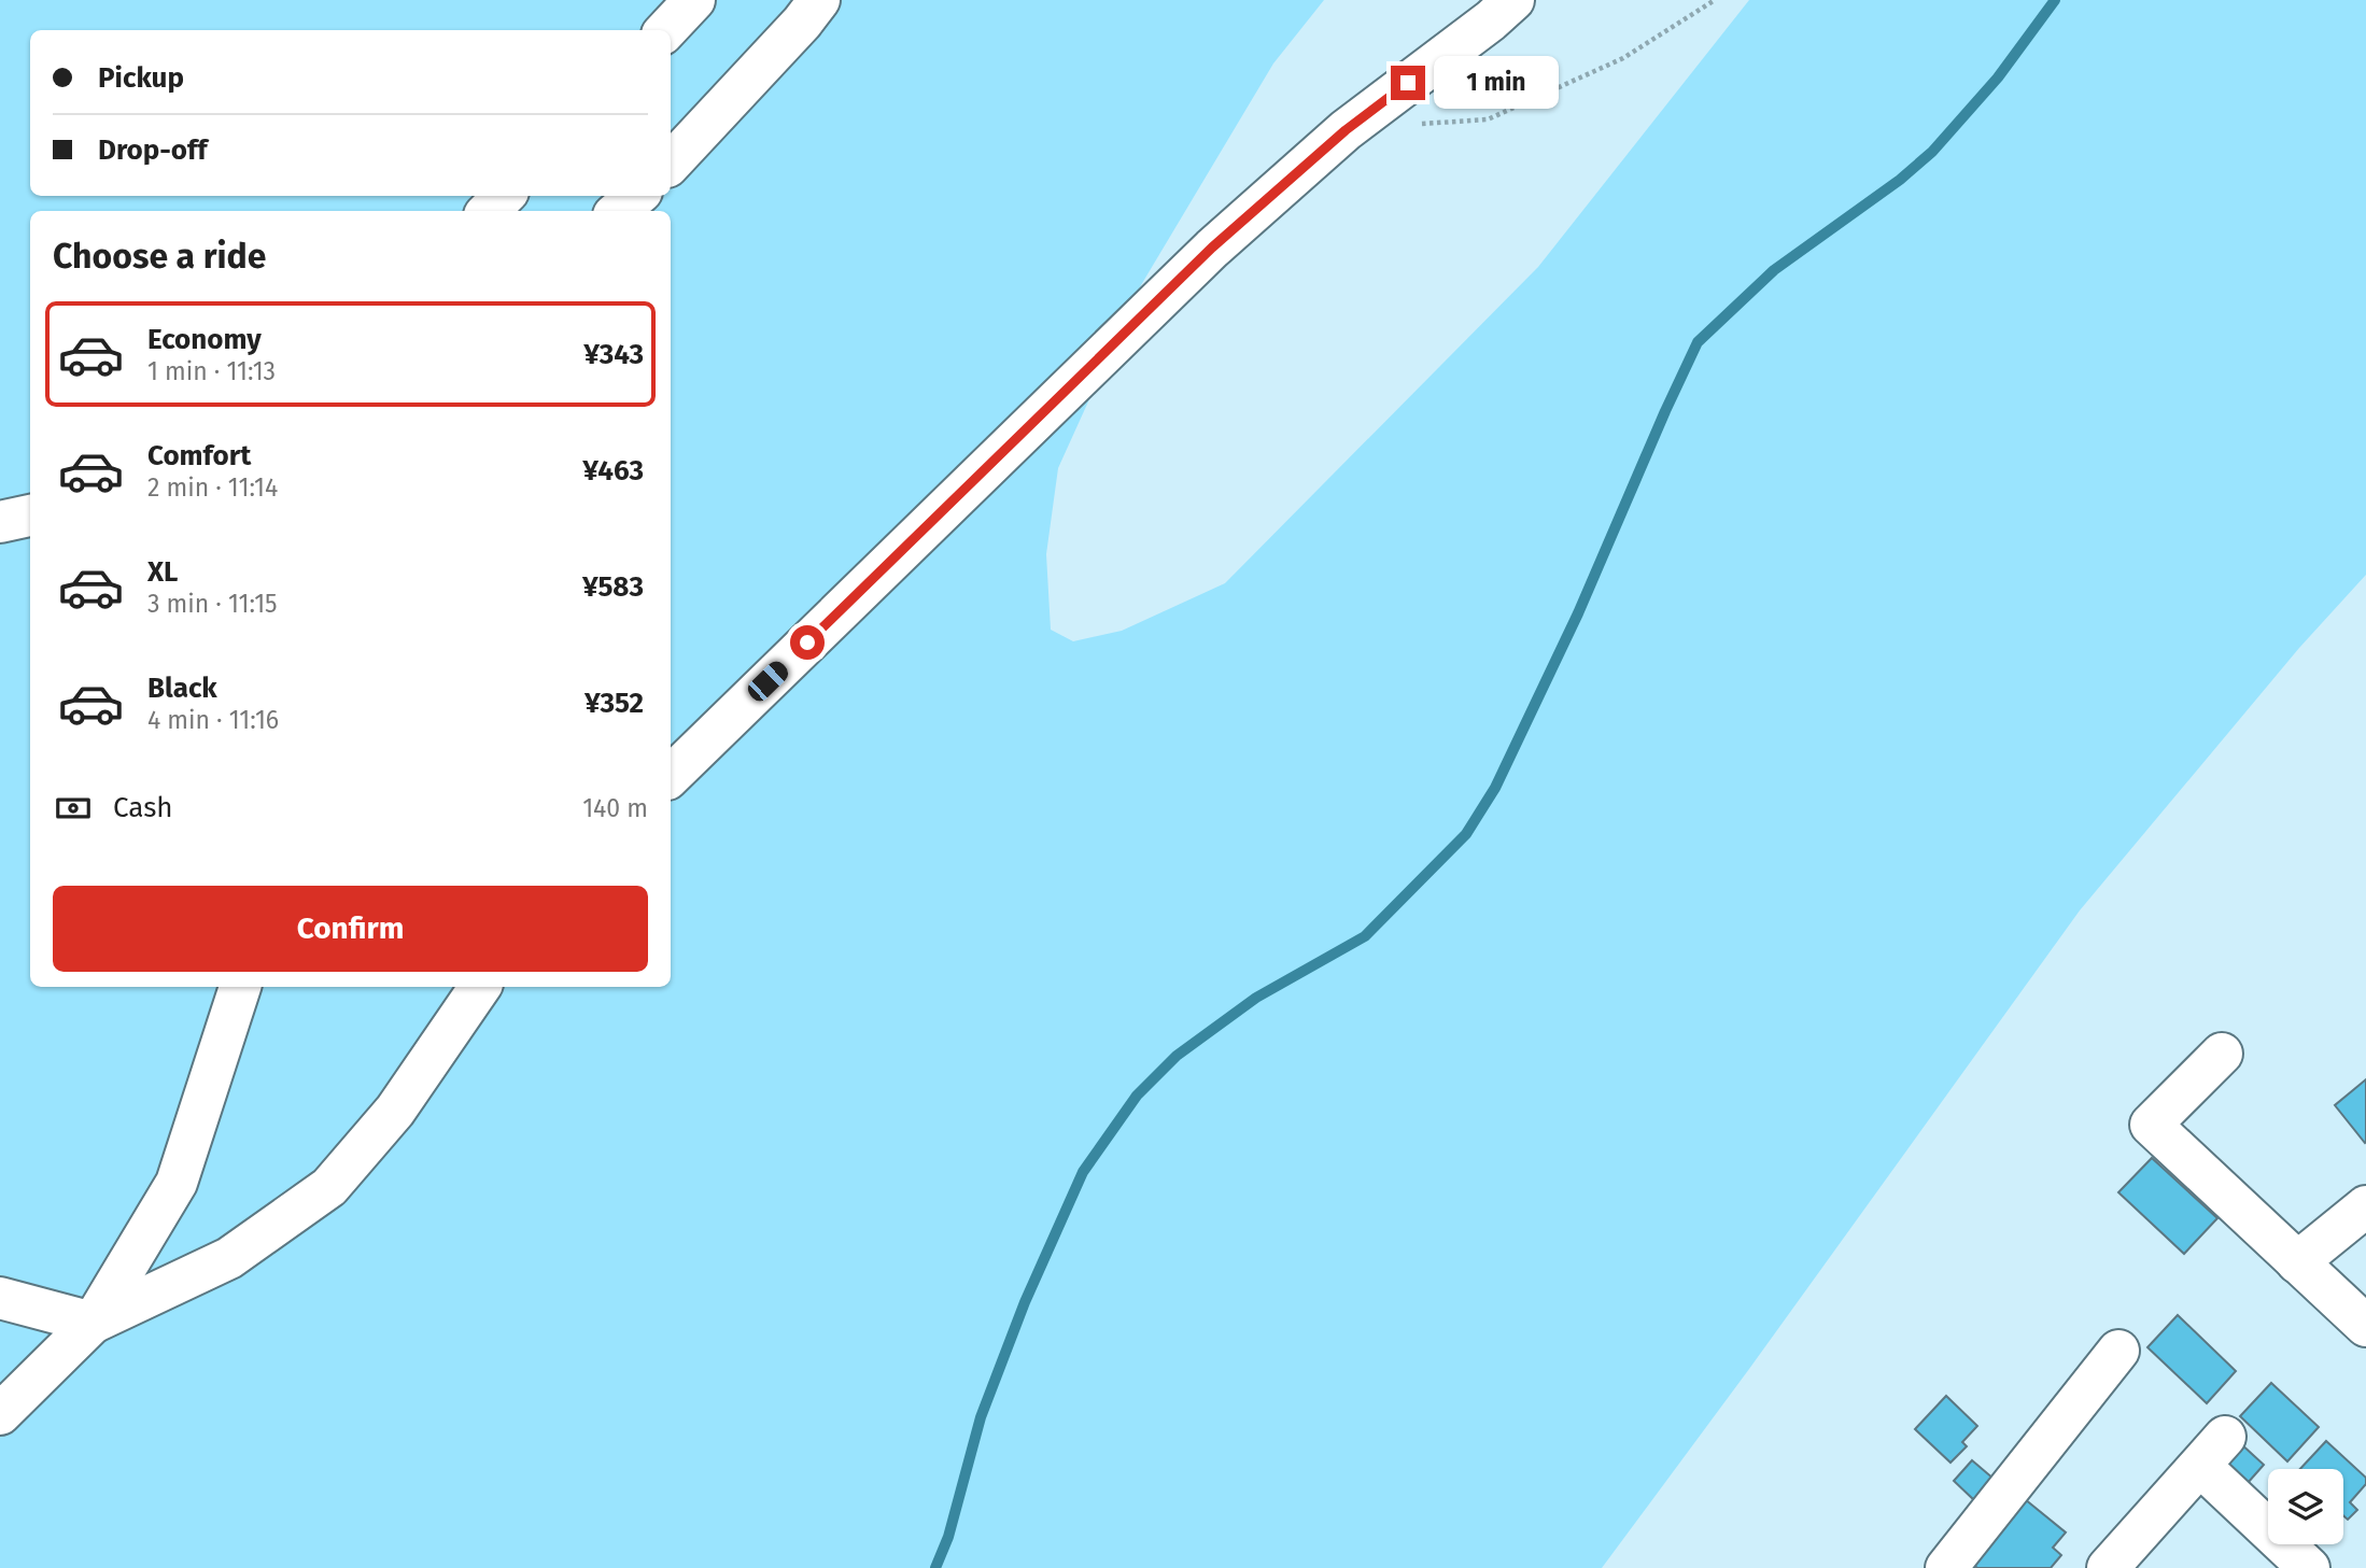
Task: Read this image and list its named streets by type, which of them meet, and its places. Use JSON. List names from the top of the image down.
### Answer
{
  "page": {
    "banner": ["Pickup", "Drop-off"],
    "bubble": "1 min",
    "heading": "Choose a ride",
    "list": [
      {
        "name": "Economy",
        "note": "1 min · 11:13",
        "value": "¥343"
      },
      {
        "name": "Comfort",
        "note": "2 min · 11:14",
        "value": "¥463"
      },
      {
        "name": "XL",
        "note": "3 min · 11:15",
        "value": "¥583"
      },
      {
        "name": "Black",
        "note": "4 min · 11:16",
        "value": "¥352"
      }
    ],
    "pay": ["Cash", "140 m"],
    "buttons": "Confirm"
  }
}
